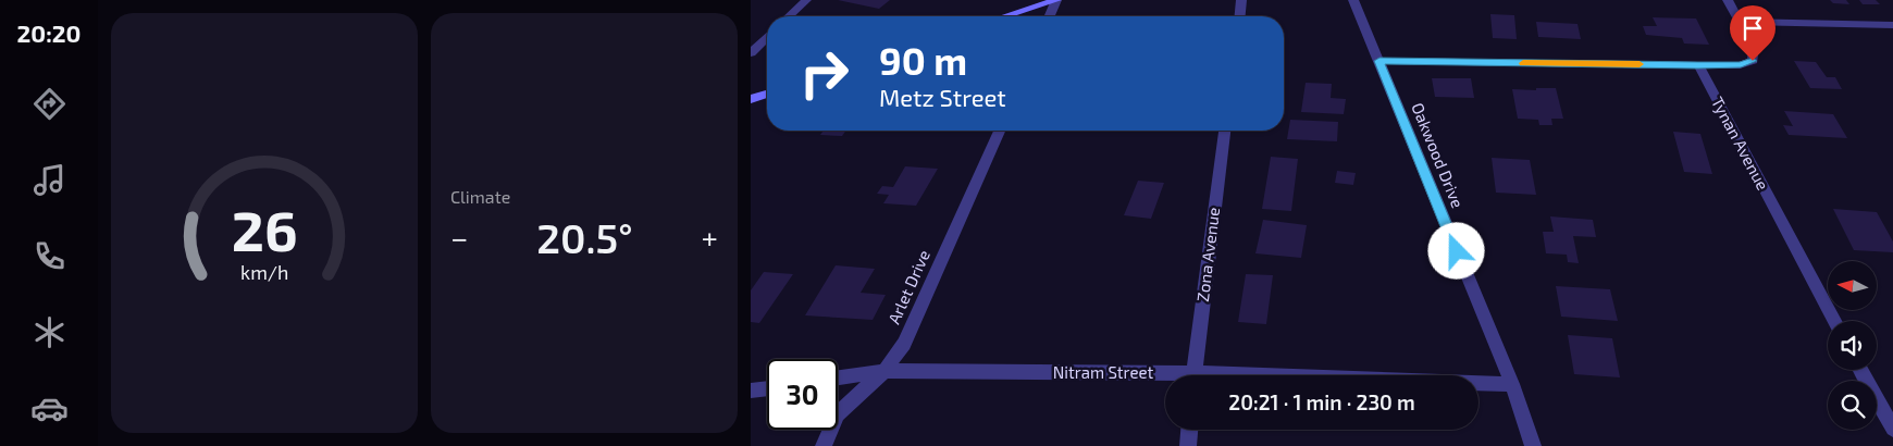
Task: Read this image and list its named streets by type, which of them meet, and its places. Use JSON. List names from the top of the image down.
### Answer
{
  "streets": {
    "street": [
      "Tynan Avenue",
      "Oakwood Drive",
      "Zona Avenue",
      "Arlet Drive",
      "Nitram Street"
    ]
  },
  "crossings": [
    ["Oakwood Drive", "Nitram Street"],
    ["Arlet Drive", "Nitram Street"]
  ],
  "north": "left",
  "page": {
    "tabs": "20:20",
    "tile": "Climate",
    "turn": ["90 m", "Metz Street"],
    "heat": ["−", "20.5°", "+"],
    "limit": "30",
    "trip": "20:21 · 1 min · 230 m",
    "gauge": ["26", "km/h"]
  }
}
